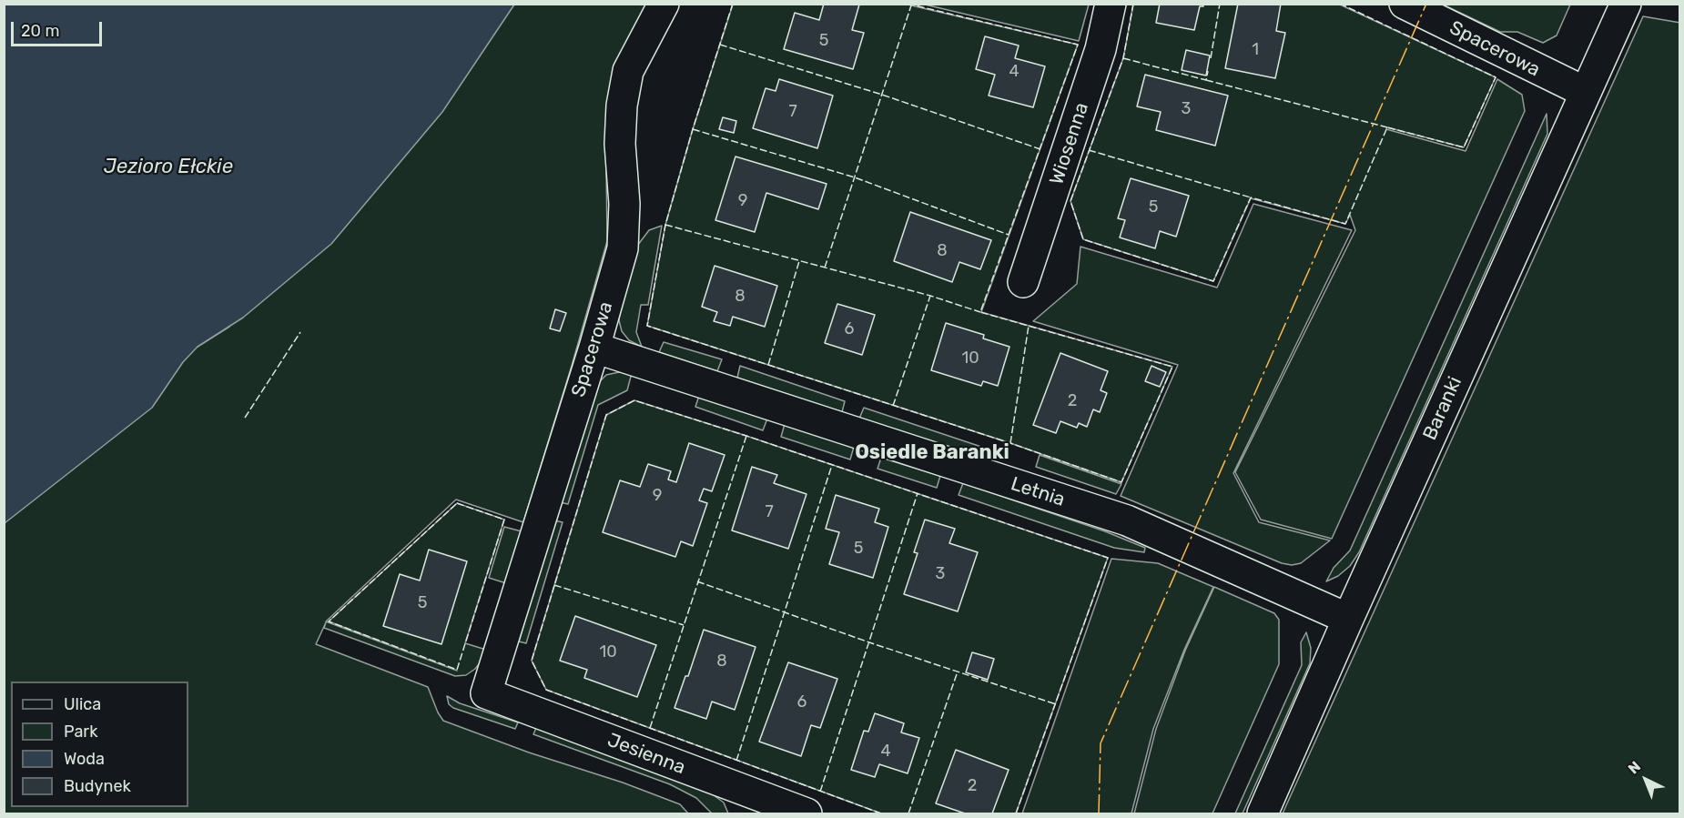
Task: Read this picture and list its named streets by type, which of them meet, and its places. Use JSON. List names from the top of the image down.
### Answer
{
  "streets": {
    "street": [
      "Spacerowa",
      "Wiosenna",
      "Baranki",
      "Letnia",
      "Jesienna"
    ]
  },
  "crossings": [
    ["Spacerowa", "Baranki"],
    ["Spacerowa", "Letnia"],
    ["Spacerowa", "Jesienna"],
    ["Baranki", "Letnia"]
  ],
  "districts": ["Osiedle Baranki"],
  "water": ["Jezioro Ełckie"],
  "house_numbers": [
    "5",
    "1",
    "4",
    "3",
    "7",
    "9",
    "5",
    "8",
    "8",
    "6",
    "10",
    "2",
    "9",
    "7",
    "5",
    "3",
    "5",
    "10",
    "8",
    "6",
    "4",
    "2"
  ],
  "legend": [
    "Ulica",
    "Park",
    "Woda",
    "Budynek"
  ],
  "scale_bar": "20 m",
  "north": "top left"
}
